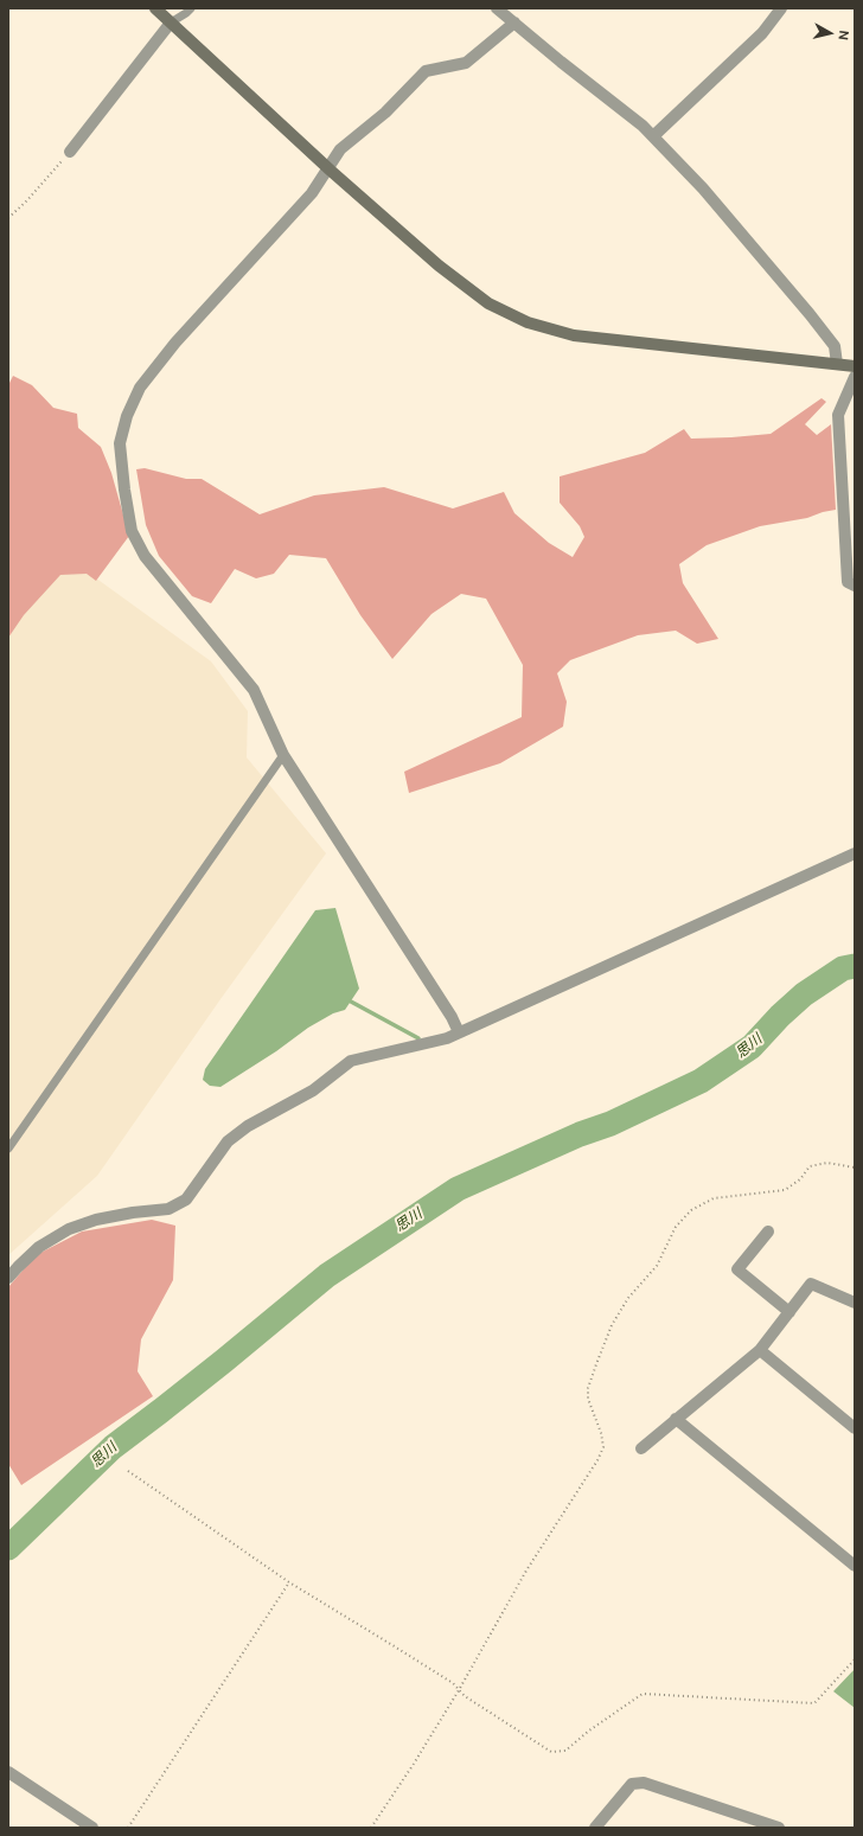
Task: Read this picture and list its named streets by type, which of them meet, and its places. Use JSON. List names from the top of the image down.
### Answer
{
  "water": ["思川"],
  "north": "right"
}
